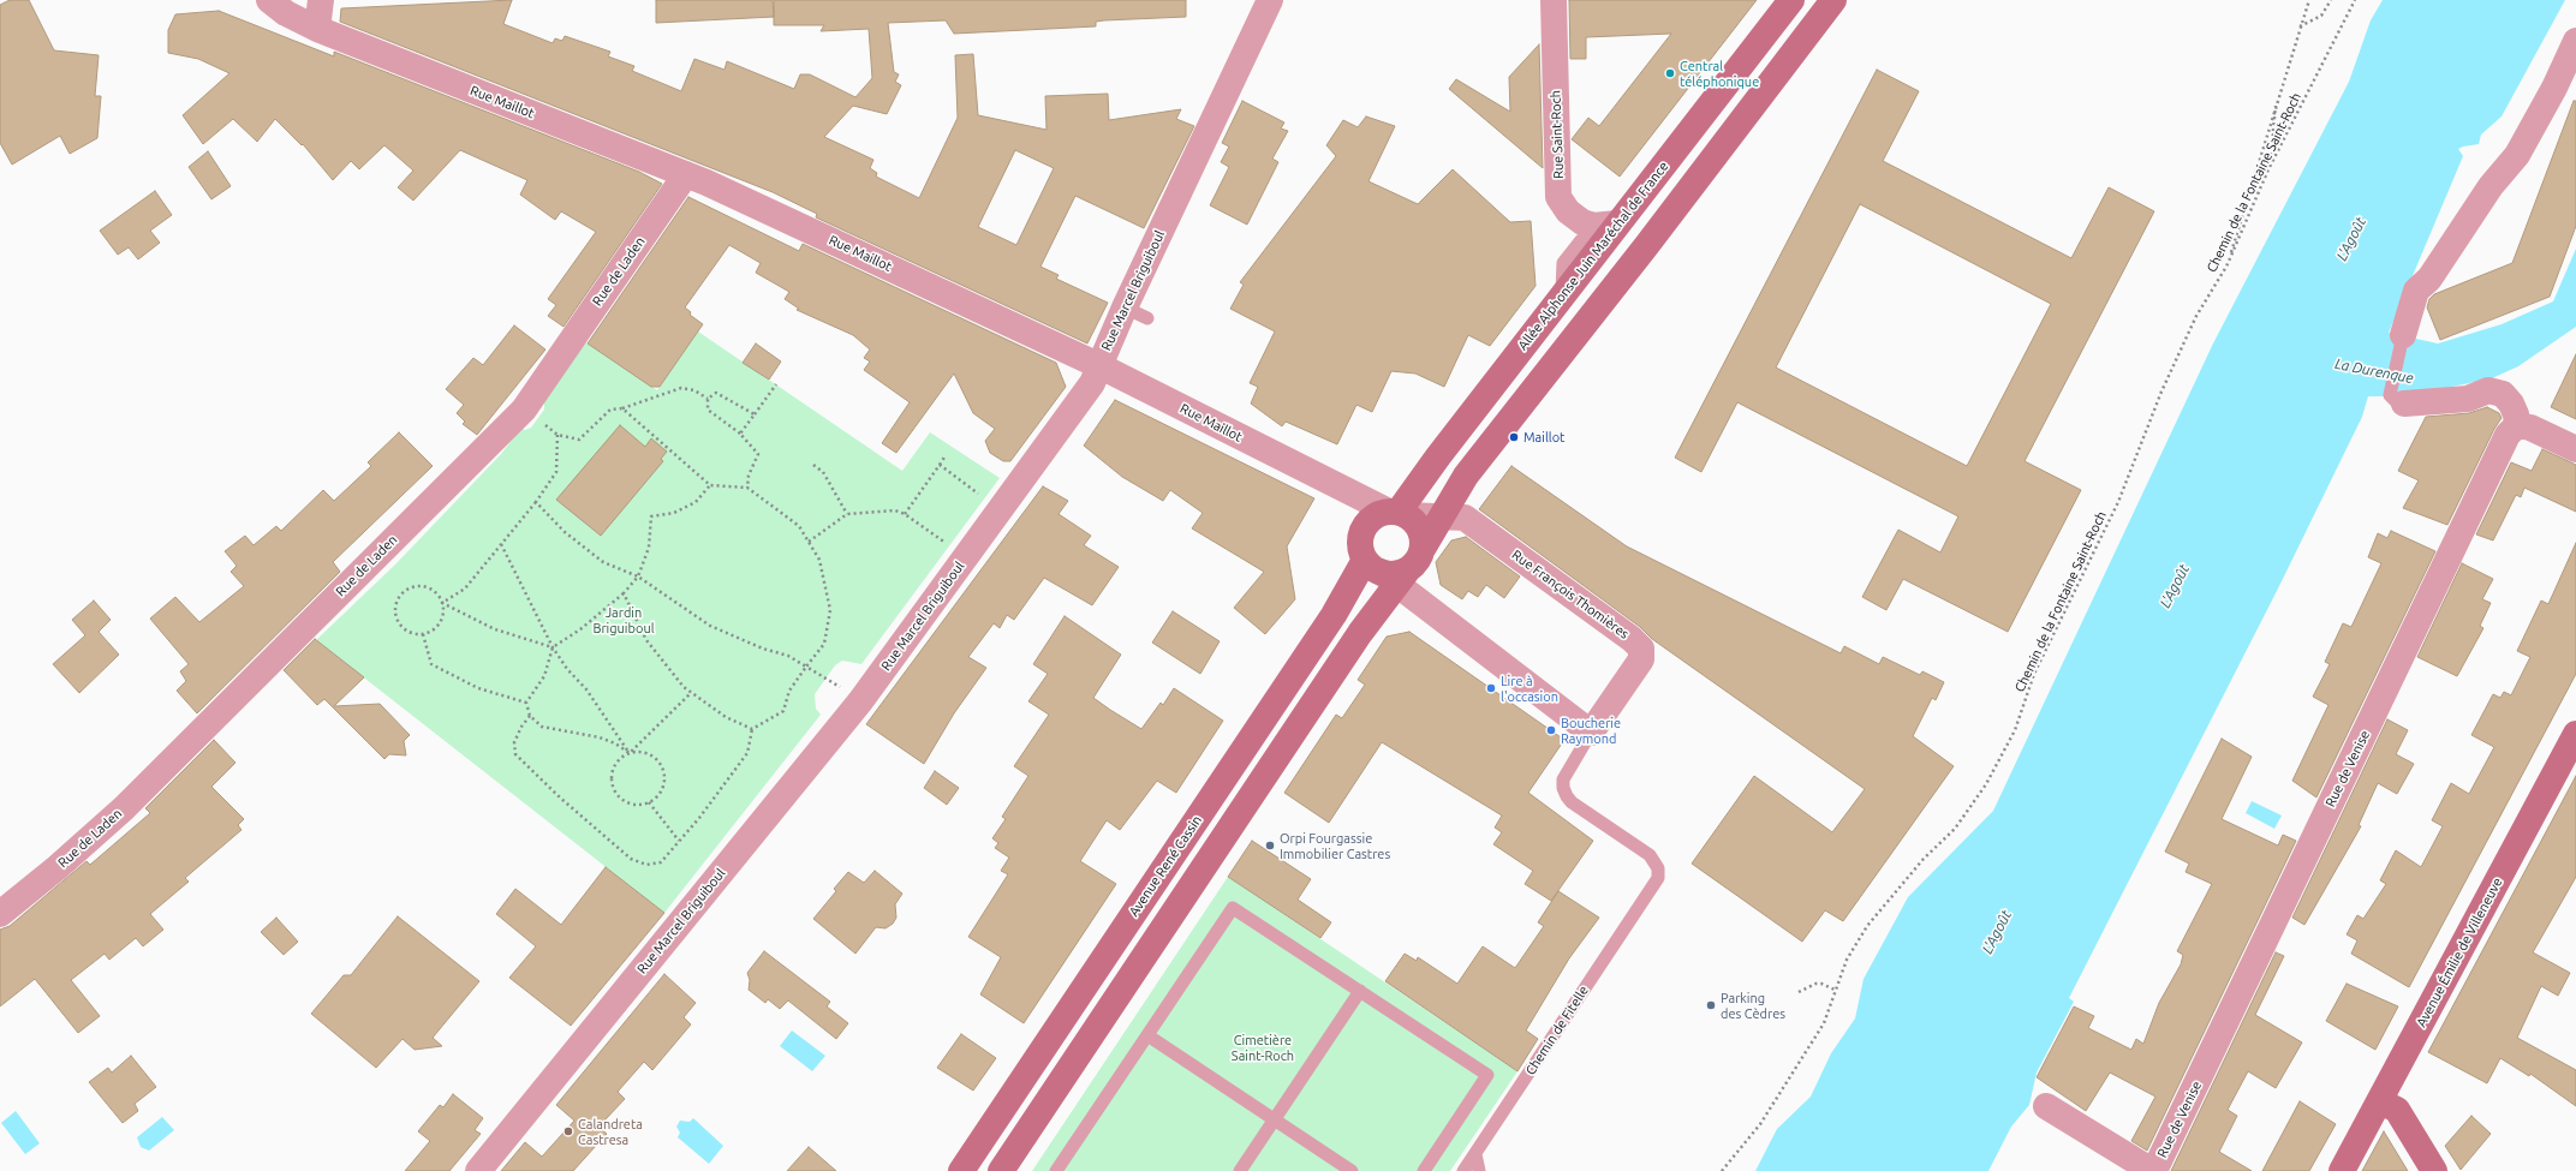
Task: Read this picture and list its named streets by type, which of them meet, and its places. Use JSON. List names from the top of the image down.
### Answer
{
  "streets": {
    "main road": ["Allée Alphonse Juin Maréchal de France", "Avenue René Cassin", "Avenue Émilie de Villeneuve"],
    "street": [
      "Rue Maillot",
      "Rue Saint-Roch",
      "Rue de Laden",
      "Rue Marcel Briguiboul",
      "Rue François Thomières",
      "Rue de Venise"
    ],
    "lane": ["Chemin de Fitelle"],
    "path": ["Chemin de la Fontaine Saint-Roch"]
  },
  "crossings": [
    ["Rue Maillot", "Allée Alphonse Juin Maréchal de France"],
    ["Rue Maillot", "Rue de Laden"],
    ["Rue Maillot", "Rue Marcel Briguiboul"],
    ["Rue Saint-Roch", "Allée Alphonse Juin Maréchal de France"],
    ["Rue François Thomières", "Chemin de Fitelle"]
  ],
  "water": ["L'Agoût", "La Durenque"],
  "parks": ["Jardin Briguiboul", "Cimetière Saint-Roch"],
  "places": [
    "Central téléphonique",
    "Maillot",
    "Lire à l'occasion",
    "Boucherie Raymond",
    "Orpi Fourgassie Immobilier Castres",
    "Parking des Cèdres",
    "Calandreta Castresa"
  ]
}
